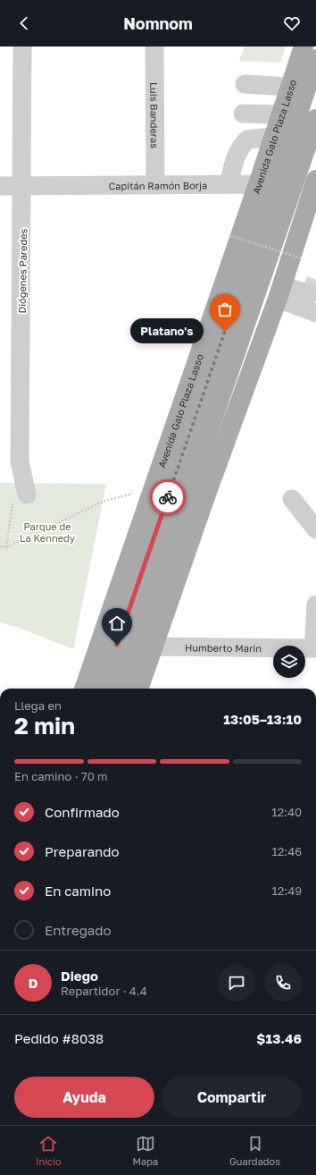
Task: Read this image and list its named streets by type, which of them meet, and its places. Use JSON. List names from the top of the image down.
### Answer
{
  "streets": {
    "main road": ["Avenida Galo Plaza Lasso"],
    "street": [
      "Luis Banderas",
      "Capitán Ramón Borja",
      "Diógenes Paredes",
      "Humberto Marin"
    ]
  },
  "crossings": [
    ["Luis Banderas", "Capitán Ramón Borja"],
    ["Avenida Galo Plaza Lasso", "Capitán Ramón Borja"],
    ["Capitán Ramón Borja", "Diógenes Paredes"]
  ],
  "parks": ["Parque de La Kennedy"],
  "places": ["Platano's"],
  "page": {
    "header": "Nomnom",
    "bubble": "Platano's",
    "heading": ["2 min", "Llega en", "13:05–13:10"],
    "panel": [
      "Diego",
      "Repartidor · 4.4",
      "Pedido #8038",
      "$13.46"
    ],
    "bar": "En camino · 70 m",
    "list": [
      ["Confirmado", "12:40"],
      ["Preparando", "12:46"],
      ["En camino", "12:49"],
      "Entregado"
    ],
    "round": "D",
    "buttons": ["Ayuda", "Compartir"],
    "tabs": ["Inicio", "Mapa", "Guardados"]
  }
}
